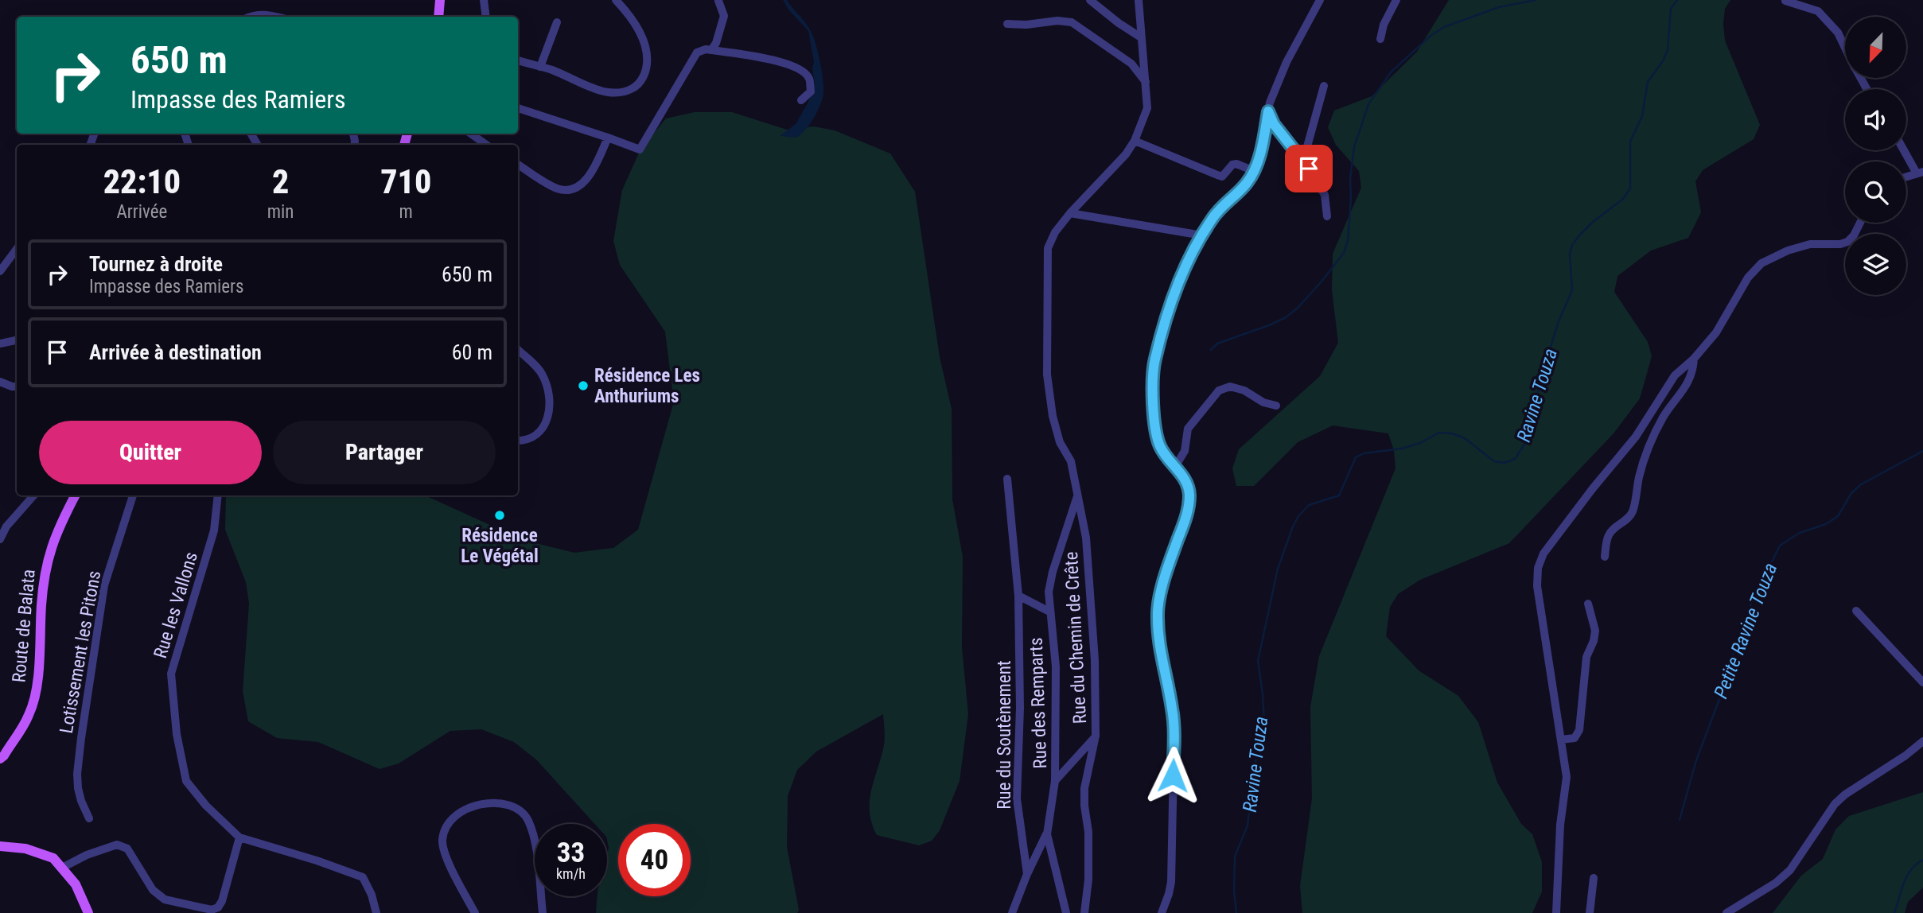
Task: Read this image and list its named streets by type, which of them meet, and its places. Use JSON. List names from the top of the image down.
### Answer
{
  "streets": {
    "main road": ["Route de Balata"],
    "street": [
      "Rue les Vallons",
      "Rue du Chemin de Crête",
      "Lotissement les Pitons",
      "Rue des Remparts",
      "Rue du Soutènement"
    ]
  },
  "crossings": [
    ["Rue du Chemin de Crête", "Rue des Remparts"]
  ],
  "water": ["Ravine Touza", "Petite Ravine Touza"],
  "places": ["Résidence Les Anthuriums", "Résidence Le Végétal"],
  "north": "bottom left",
  "page": {
    "turn": ["650 m", "Impasse des Ramiers"],
    "eta": [
      "22:10",
      "Arrivée",
      "2",
      "min",
      "710",
      "m"
    ],
    "list": [
      {
        "name": "Tournez à droite",
        "note": "Impasse des Ramiers",
        "value": "650 m"
      },
      {
        "name": "Arrivée à destination",
        "value": "60 m"
      }
    ],
    "buttons": ["Quitter", "Partager"],
    "speed": "33 km/h",
    "limit": "40"
  }
}
